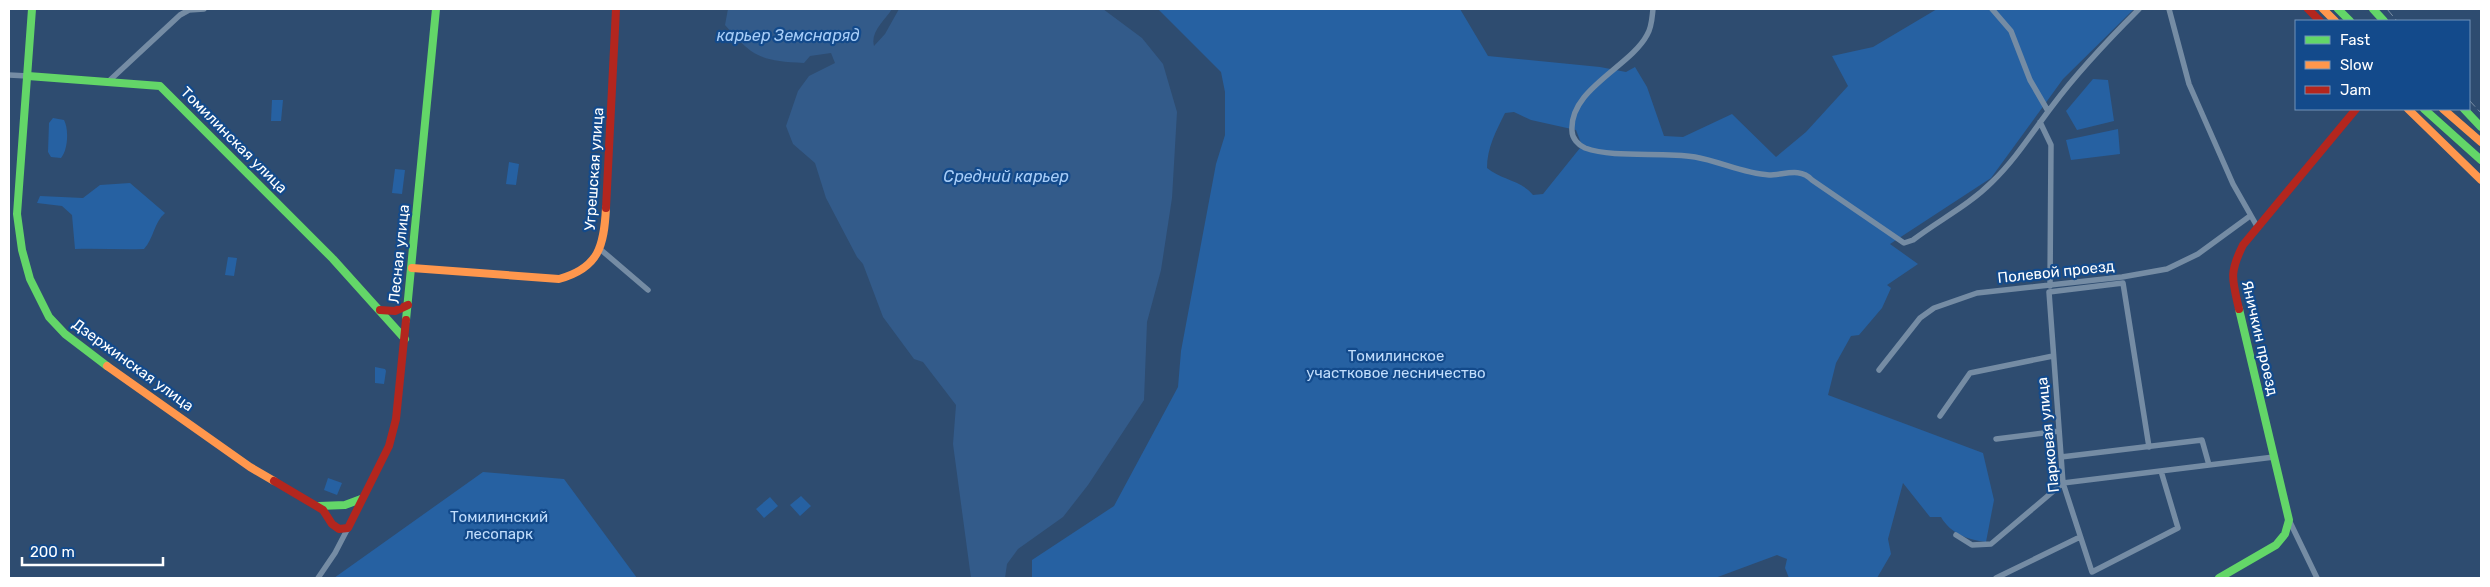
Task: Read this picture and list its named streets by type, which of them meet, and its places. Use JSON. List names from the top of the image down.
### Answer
{
  "streets": {
    "main road": [
      "Томилинская улица",
      "Угрешская улица",
      "Лесная улица",
      "Яничкин проезд",
      "Дзержинская улица"
    ],
    "street": ["Полевой проезд", "Парковая улица"]
  },
  "crossings": [
    ["Томилинская улица", "Лесная улица"],
    ["Томилинская улица", "Дзержинская улица"],
    ["Угрешская улица", "Лесная улица"],
    ["Лесная улица", "Дзержинская улица"],
    ["Полевой проезд", "Парковая улица"]
  ],
  "water": ["карьер Земснаряд", "Средний карьер"],
  "parks": ["Томилинское участковое лесничество", "Томилинский лесопарк"],
  "legend": ["Fast", "Slow", "Jam"],
  "scale_bar": "200 m"
}
